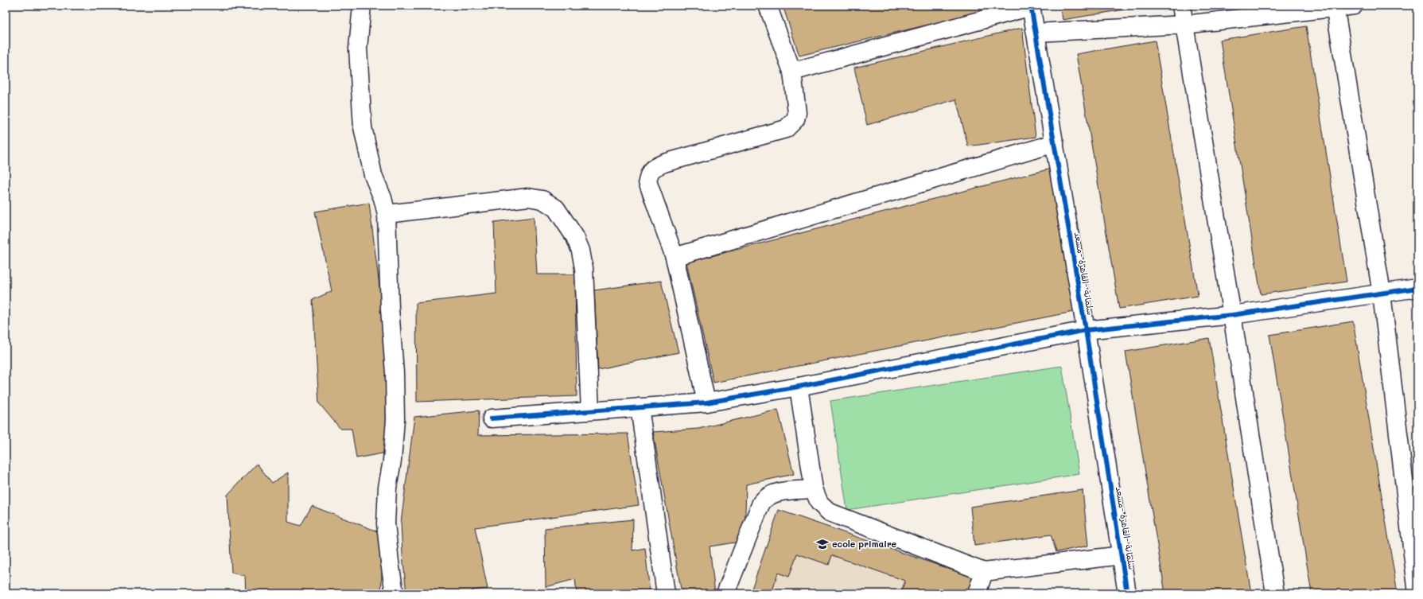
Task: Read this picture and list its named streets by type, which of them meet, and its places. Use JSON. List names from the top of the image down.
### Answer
{
  "streets": {
    "street": ["سلمانة -القاهرة -مسعد"]
  },
  "places": {
    "school or university": ["ecole primaire"]
  }
}
